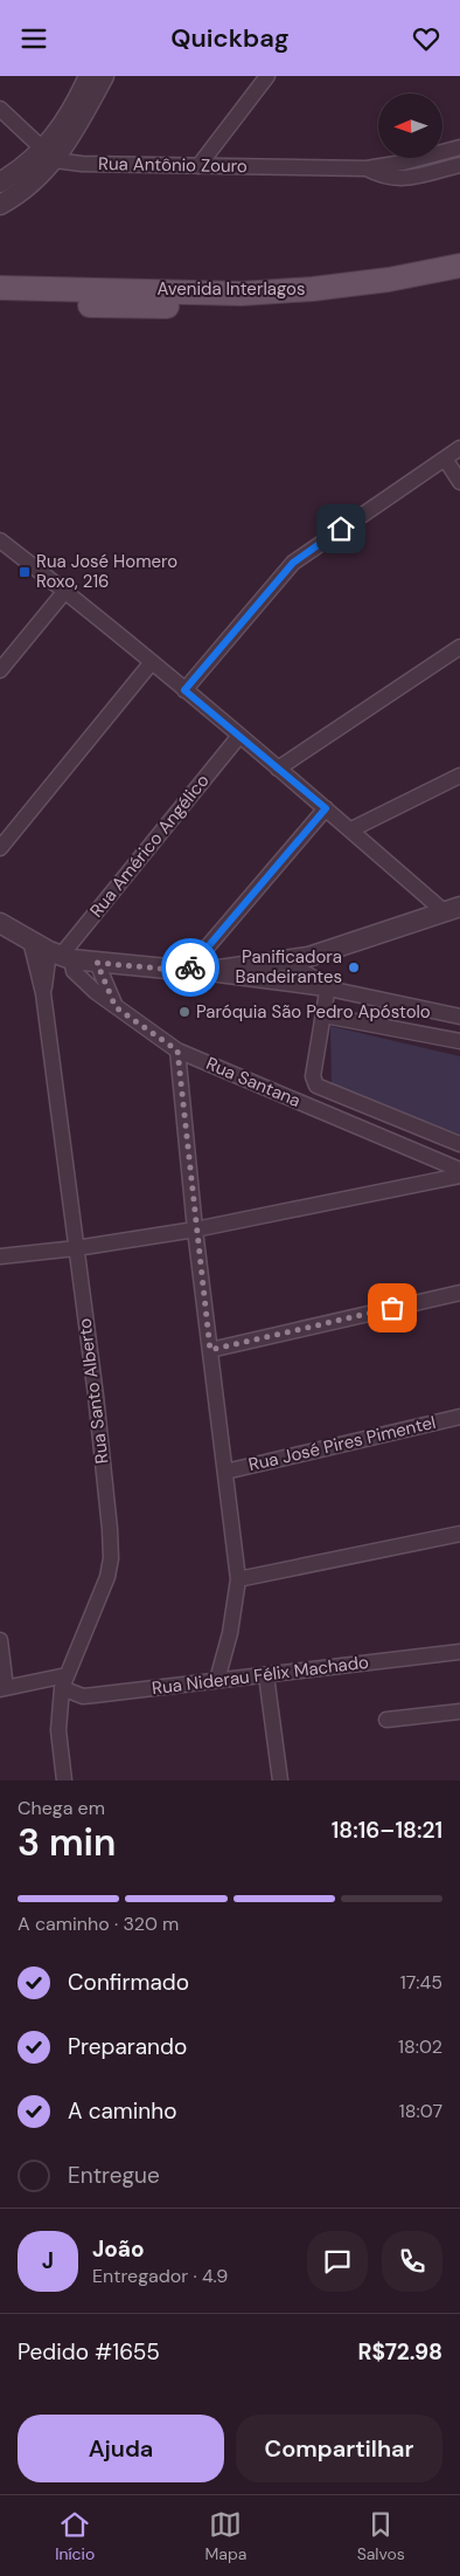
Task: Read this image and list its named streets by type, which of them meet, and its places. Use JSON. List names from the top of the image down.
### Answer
{
  "streets": {
    "main road": ["Avenida Interlagos"],
    "street": [
      "Rua Antônio Zouro",
      "Rua Américo Angélico",
      "Rua Santana",
      "Rua Santo Alberto",
      "Rua José Pires Pimentel",
      "Rua Niderau Félix Machado"
    ]
  },
  "crossings": [
    ["Rua Américo Angélico", "Rua Santana"],
    ["Rua Américo Angélico", "Rua Santo Alberto"],
    ["Rua Santana", "Rua Santo Alberto"],
    ["Rua Santo Alberto", "Rua Niderau Félix Machado"]
  ],
  "places": {
    "transit": ["Rua José Homero Roxo, 216"],
    "other": ["Panificadora Bandeirantes", "Paróquia São Pedro Apóstolo"]
  },
  "north": "left",
  "page": {
    "header": "Quickbag",
    "heading": ["3 min", "Chega em", "18:16–18:21"],
    "panel": [
      "João",
      "Entregador · 4.9",
      "Pedido #1655",
      "R$72.98"
    ],
    "bar": "A caminho · 320 m",
    "list": [
      ["Confirmado", "17:45"],
      ["Preparando", "18:02"],
      ["A caminho", "18:07"],
      "Entregue"
    ],
    "round": "J",
    "buttons": ["Ajuda", "Compartilhar"],
    "tabs": ["Início", "Mapa", "Salvos"]
  }
}
